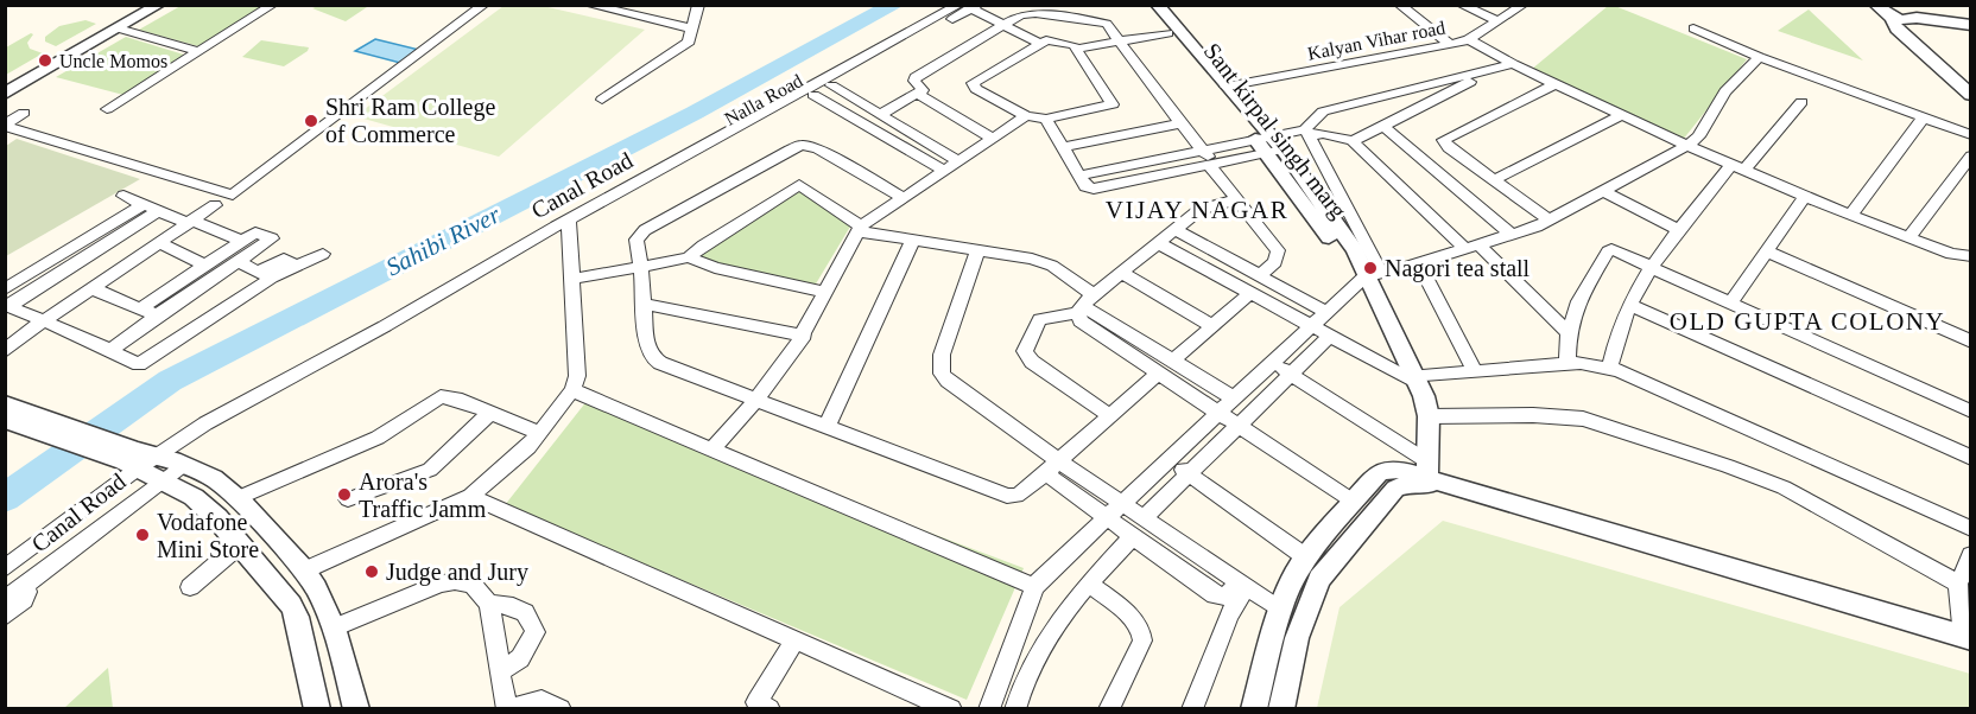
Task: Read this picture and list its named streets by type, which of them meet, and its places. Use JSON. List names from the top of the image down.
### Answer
{
  "streets": {
    "street": [
      "Kalyan Vihar road",
      "Nalla Road",
      "Sant kirpal singh marg",
      "Canal Road"
    ]
  },
  "crossings": [
    ["Kalyan Vihar road", "Sant kirpal singh marg"],
    ["Nalla Road", "Canal Road"]
  ],
  "districts": ["VIJAY NAGAR", "OLD GUPTA COLONY"],
  "water": ["Sahibi River"],
  "places": [
    "Uncle Momos",
    "Shri Ram College of Commerce",
    "Nagori tea stall",
    "Arora's Traffic Jamm",
    "Vodafone Mini Store",
    "Judge and Jury"
  ]
}
